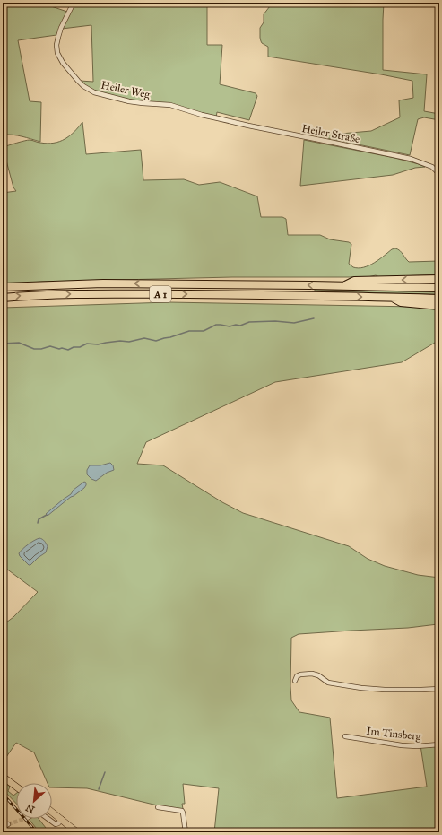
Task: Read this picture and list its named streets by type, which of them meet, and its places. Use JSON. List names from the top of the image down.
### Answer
{
  "streets": {
    "highway": ["A 1"],
    "street": ["Heiler Weg", "Heiler Straße", "Im Tinsberg"]
  },
  "crossings": [
    ["Heiler Weg", "Heiler Straße"]
  ],
  "north": "bottom left"
}
